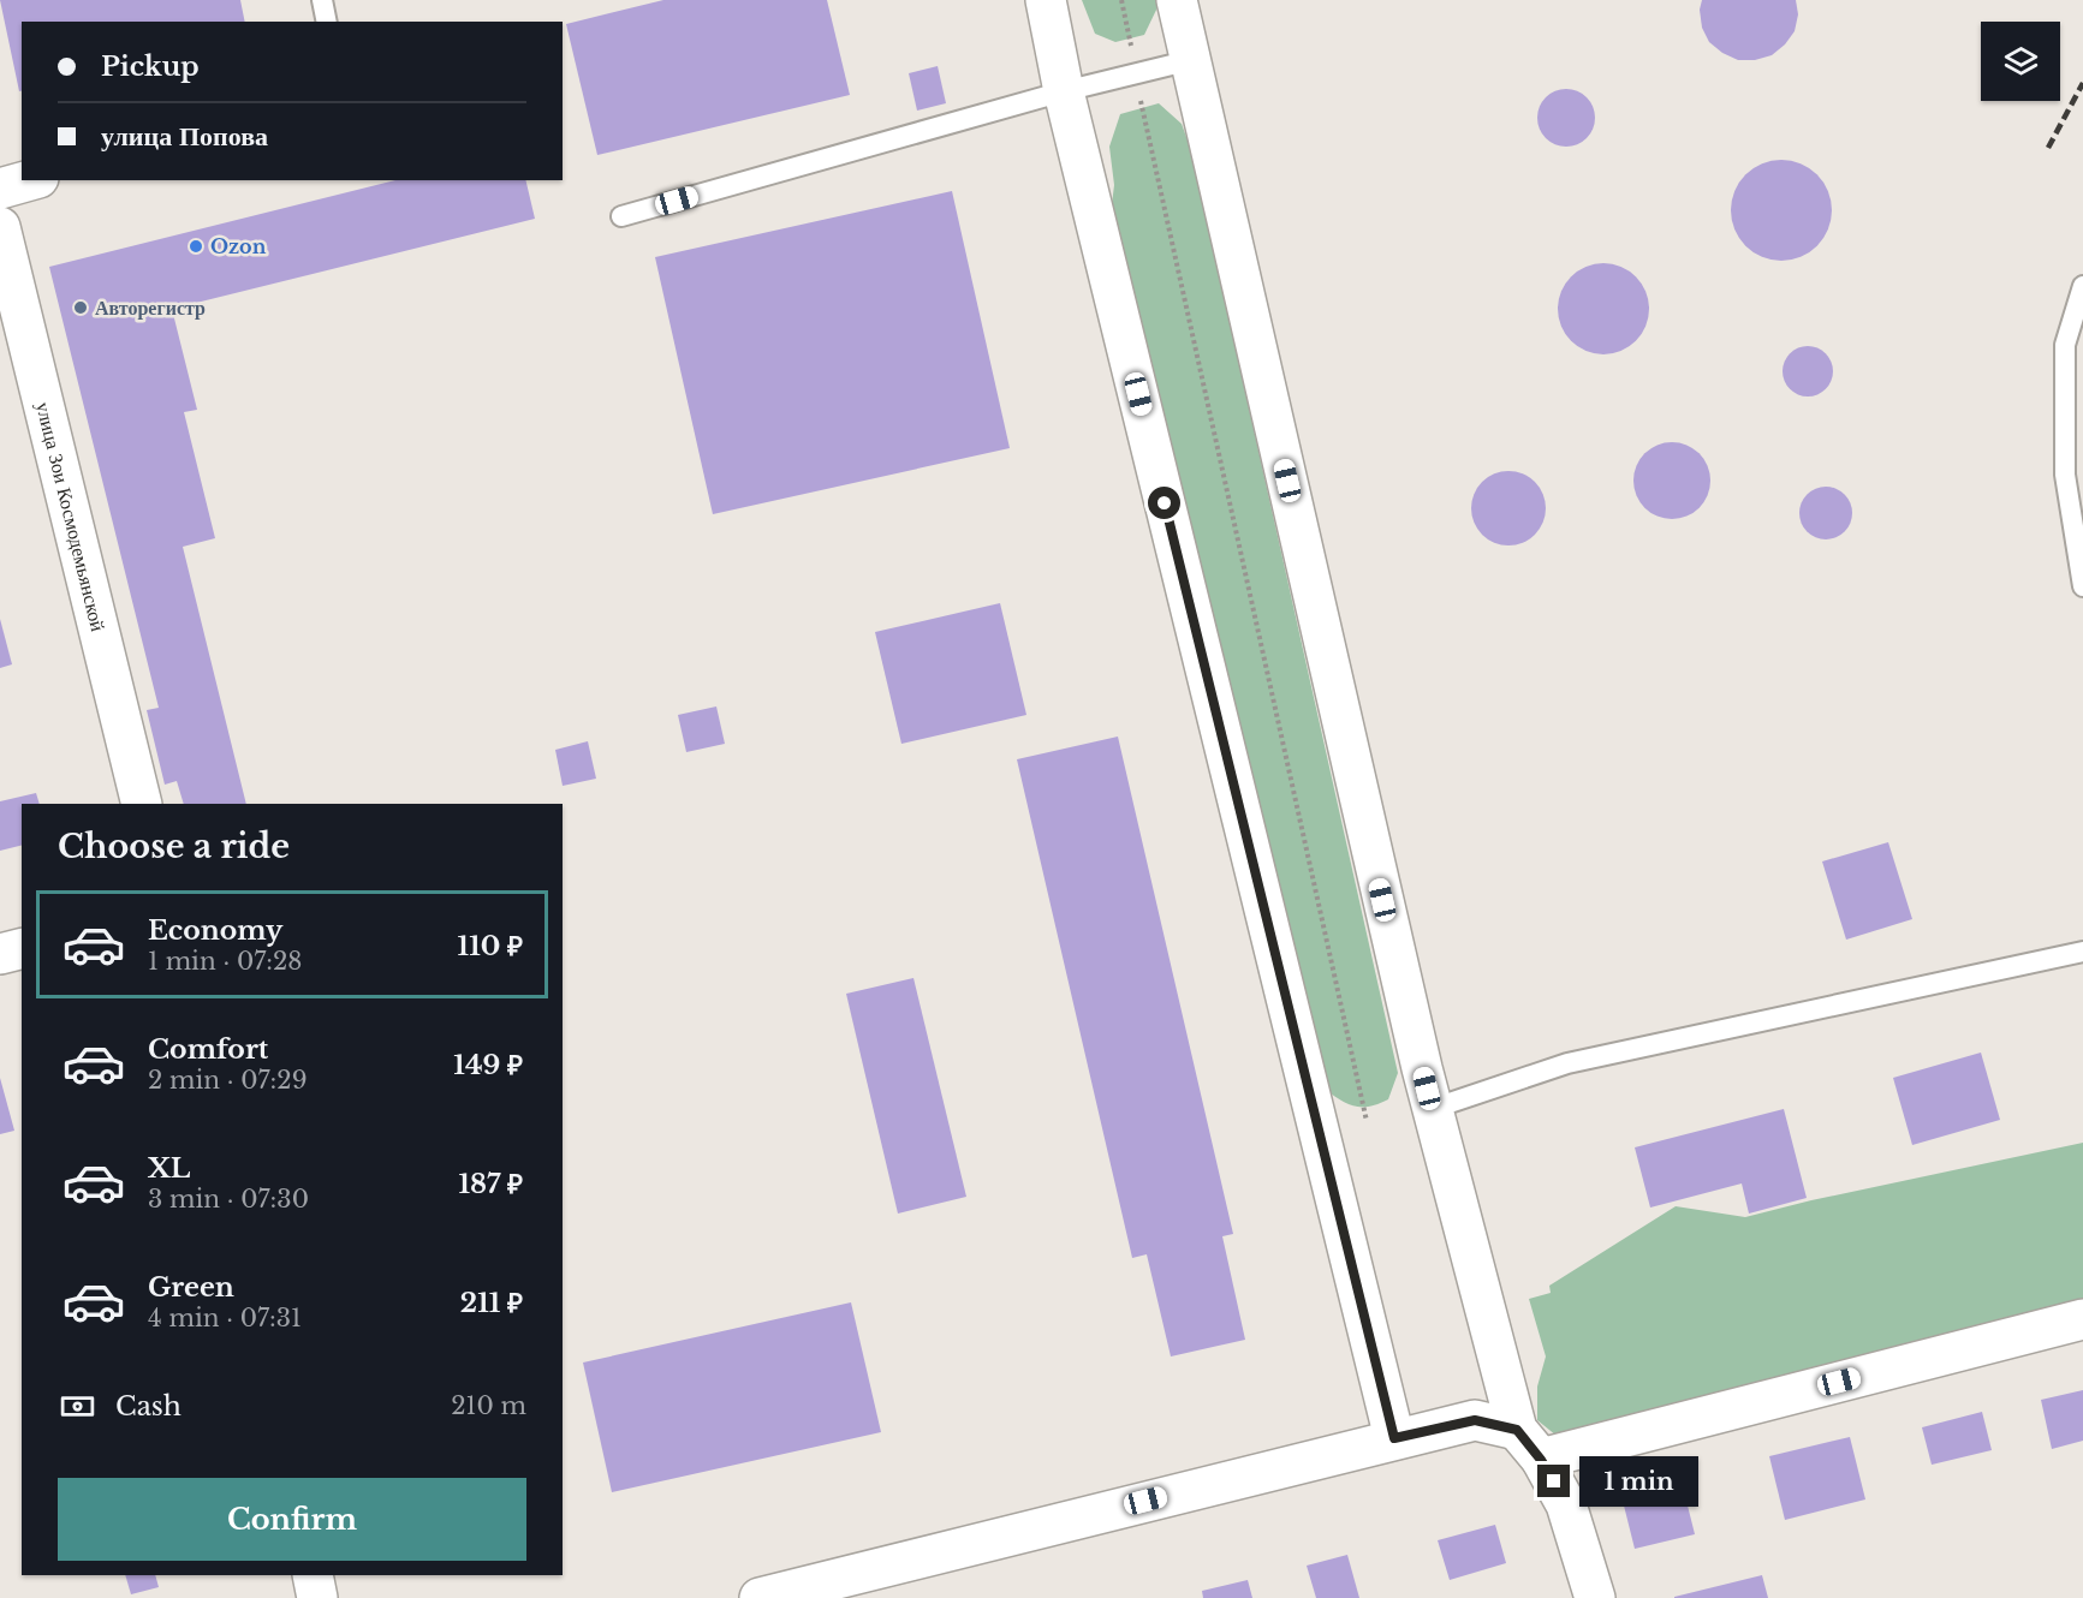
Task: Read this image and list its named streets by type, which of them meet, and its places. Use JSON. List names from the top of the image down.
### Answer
{
  "streets": {
    "street": ["улица Зои Космодемьянской"]
  },
  "places": ["Ozon", "Авторегистр"],
  "page": {
    "banner": ["Pickup", "улица Попова"],
    "heading": "Choose a ride",
    "list": [
      {
        "name": "Economy",
        "note": "1 min · 07:28",
        "value": "110 ₽"
      },
      {
        "name": "Comfort",
        "note": "2 min · 07:29",
        "value": "149 ₽"
      },
      {
        "name": "XL",
        "note": "3 min · 07:30",
        "value": "187 ₽"
      },
      {
        "name": "Green",
        "note": "4 min · 07:31",
        "value": "211 ₽"
      }
    ],
    "pay": ["Cash", "210 m"],
    "bubble": "1 min",
    "buttons": "Confirm"
  }
}
